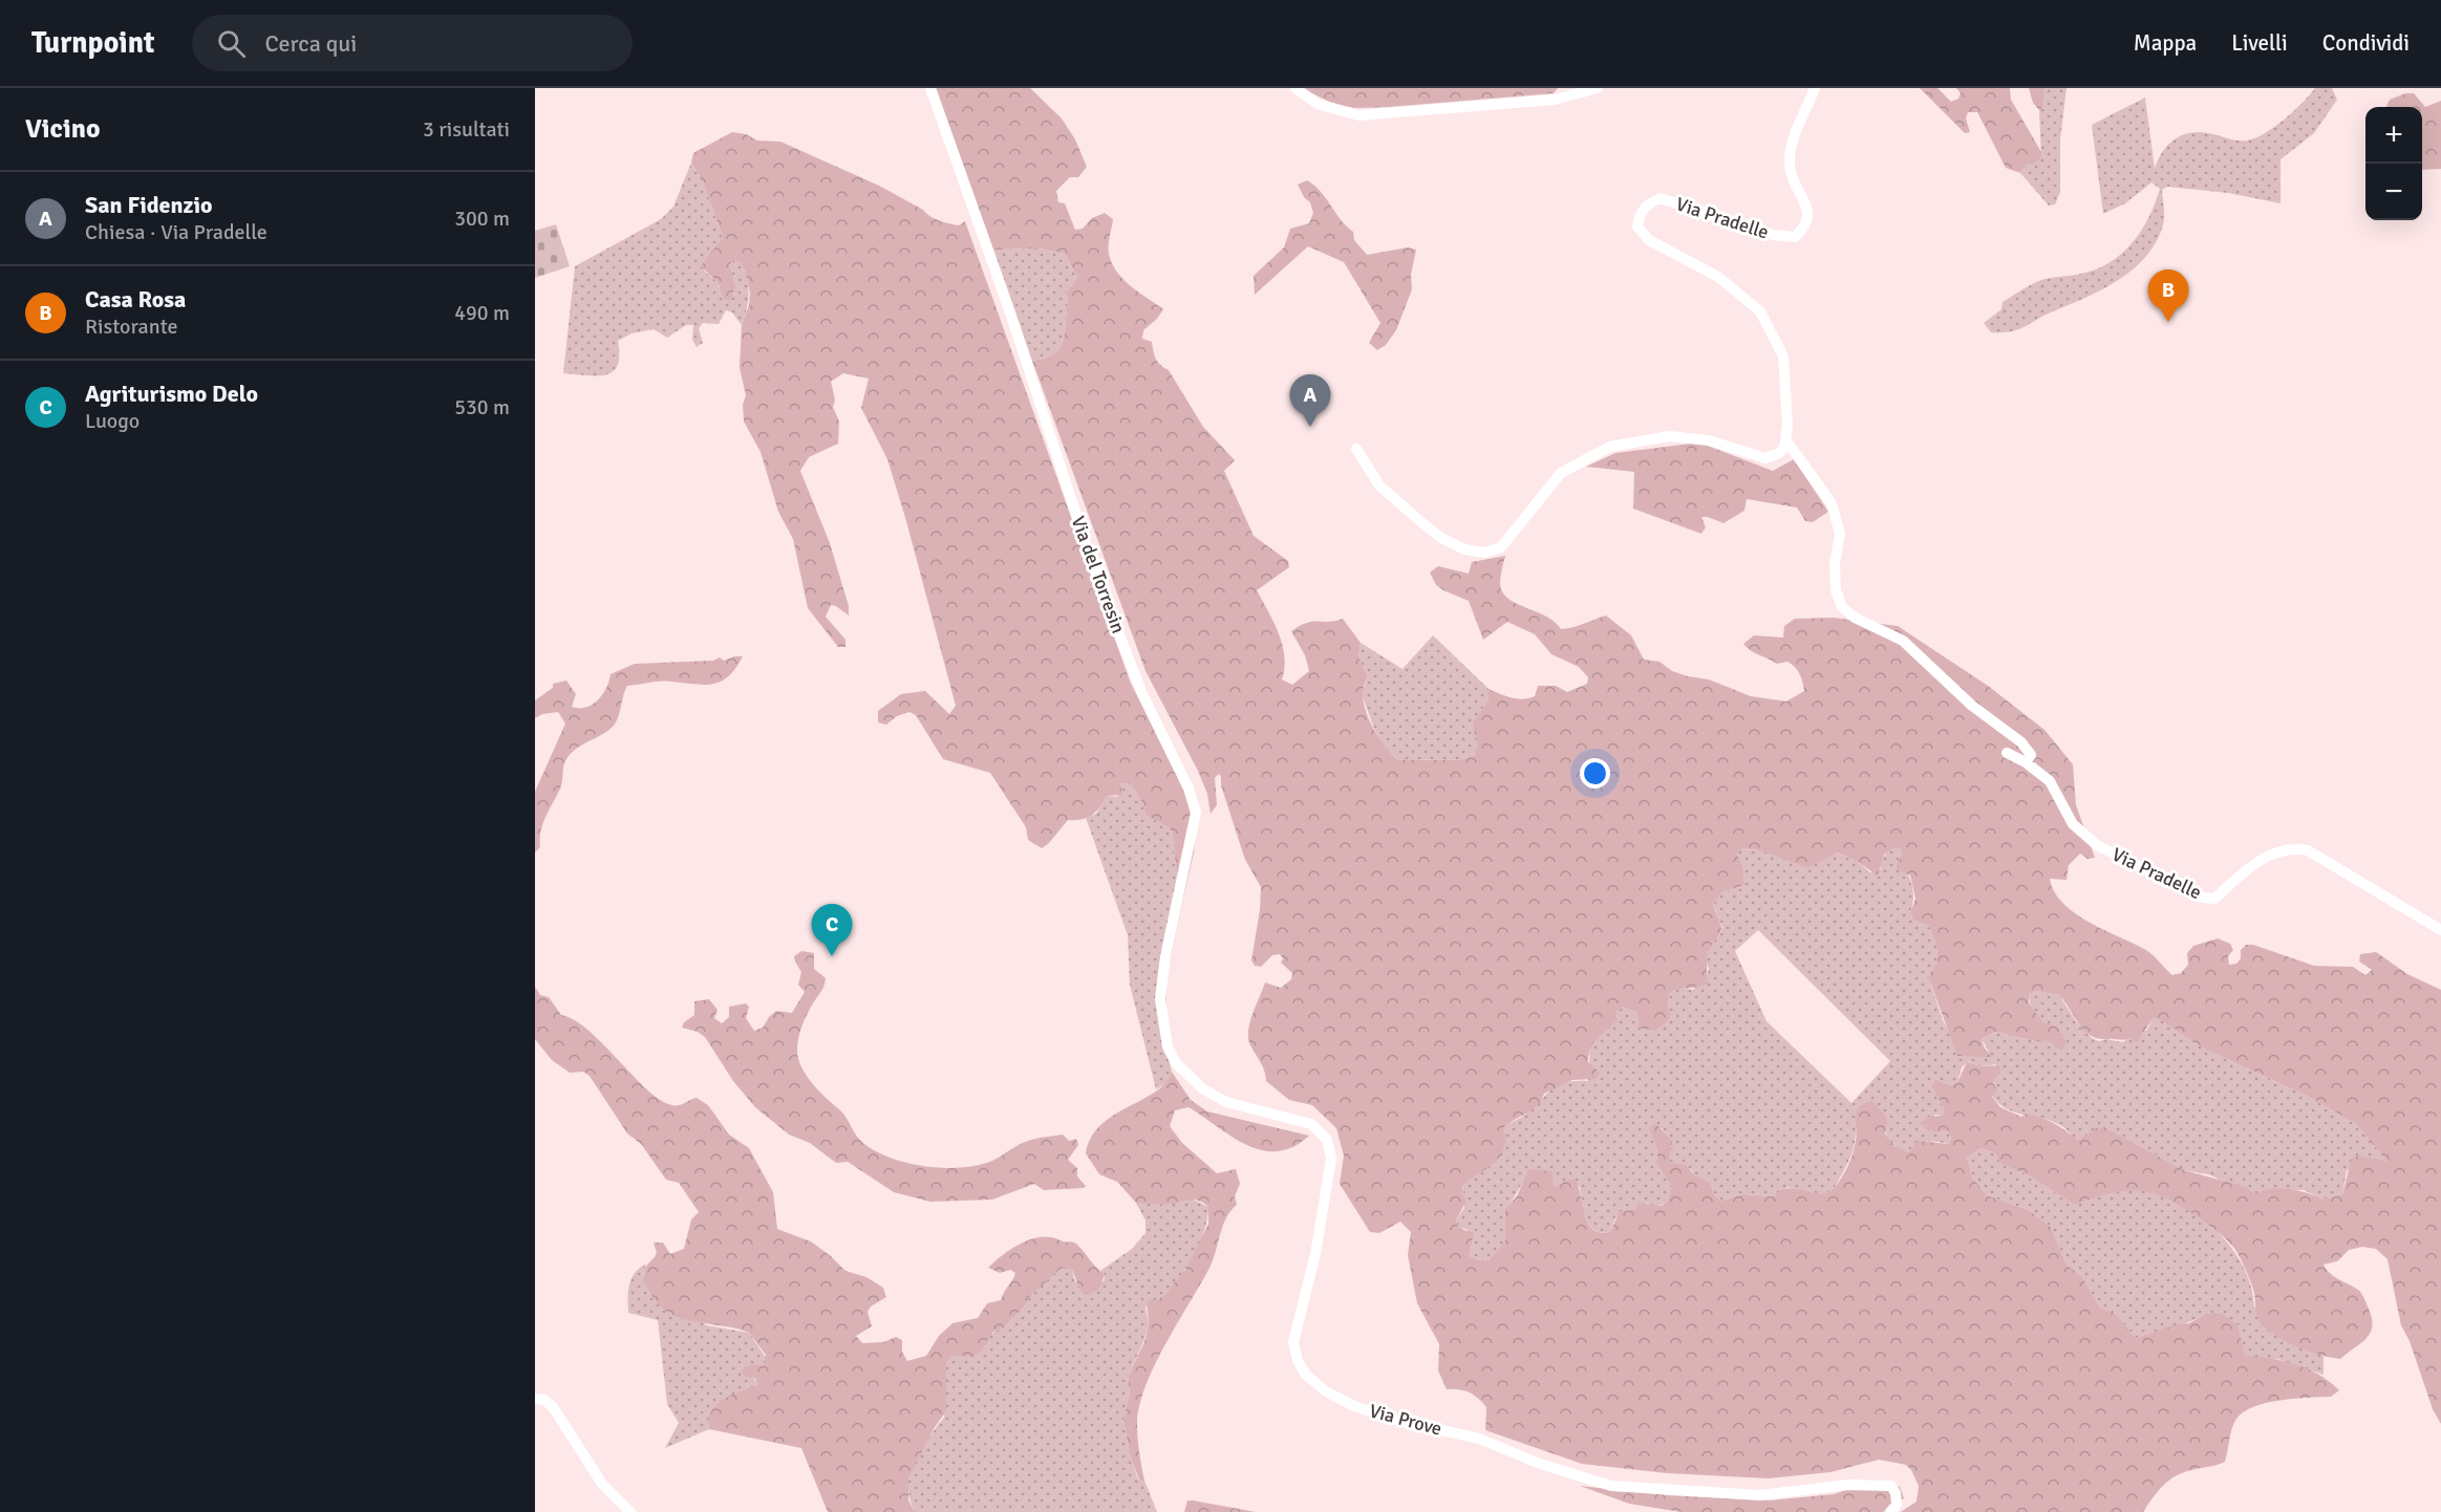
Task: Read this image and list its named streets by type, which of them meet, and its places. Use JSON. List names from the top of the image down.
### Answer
{
  "streets": {
    "street": ["Via Pradelle", "Via del Torresin", "Via Prove"]
  },
  "crossings": [
    ["Via del Torresin", "Via Prove"]
  ],
  "page": {
    "header": "Turnpoint",
    "search": "Cerca qui",
    "nav": ["Mappa", "Livelli", "Condividi"],
    "heading": ["Vicino", "3 risultati"],
    "map_buttons": ["+", "−"],
    "list": [
      {
        "mark": "A",
        "name": "San Fidenzio",
        "note": "Chiesa · Via Pradelle",
        "value": "300 m"
      },
      {
        "mark": "B",
        "name": "Casa Rosa",
        "note": "Ristorante",
        "value": "490 m"
      },
      {
        "mark": "C",
        "name": "Agriturismo Delo",
        "note": "Luogo",
        "value": "530 m"
      }
    ],
    "pins": ["B", "A", "C"]
  }
}
